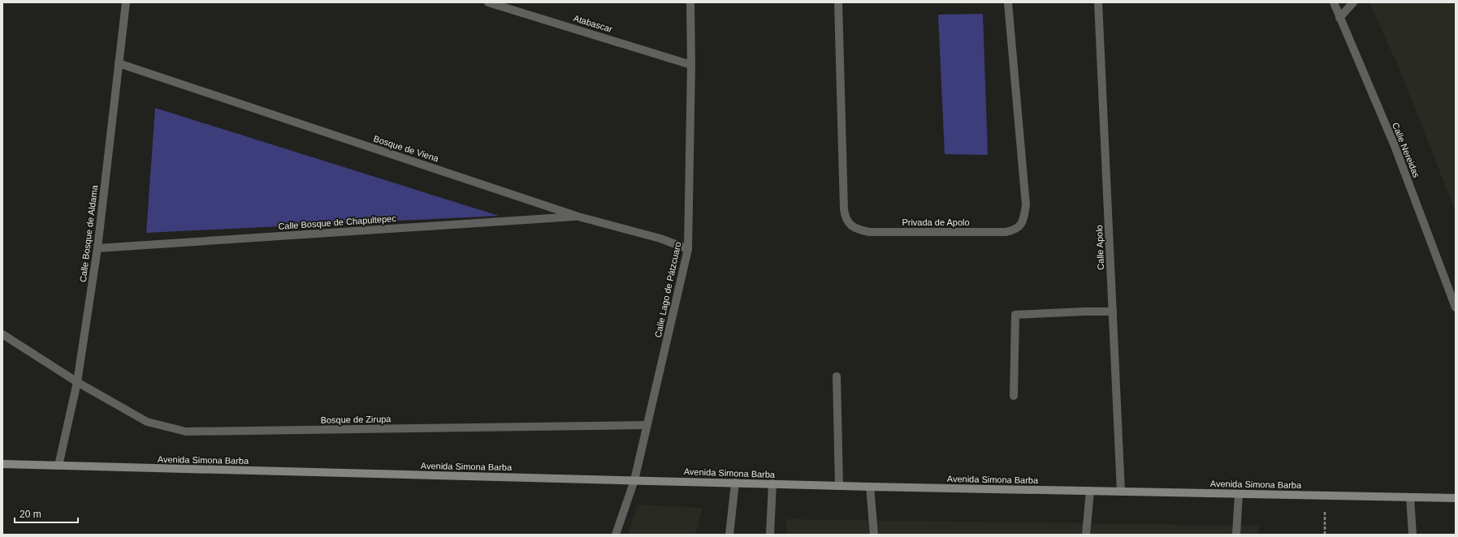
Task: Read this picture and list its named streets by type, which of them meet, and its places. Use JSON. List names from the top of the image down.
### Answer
{
  "streets": {
    "main road": ["Avenida Simona Barba"],
    "street": [
      "Atabascar",
      "Bosque de Viena",
      "Calle Nereidas",
      "Calle Bosque de Chapultepec",
      "Privada de Apolo",
      "Calle Bosque de Aldama",
      "Calle Apolo",
      "Calle Lago de Pátzcuaro",
      "Bosque de Zirupa"
    ]
  },
  "crossings": [
    ["Atabascar", "Calle Lago de Pátzcuaro"],
    ["Bosque de Viena", "Calle Bosque de Chapultepec"],
    ["Bosque de Viena", "Calle Bosque de Aldama"],
    ["Bosque de Viena", "Calle Lago de Pátzcuaro"],
    ["Calle Bosque de Chapultepec", "Calle Bosque de Aldama"],
    ["Calle Bosque de Aldama", "Bosque de Zirupa"],
    ["Calle Bosque de Aldama", "Avenida Simona Barba"],
    ["Calle Apolo", "Avenida Simona Barba"],
    ["Calle Lago de Pátzcuaro", "Bosque de Zirupa"],
    ["Calle Lago de Pátzcuaro", "Avenida Simona Barba"]
  ],
  "scale_bar": "20 m"
}
